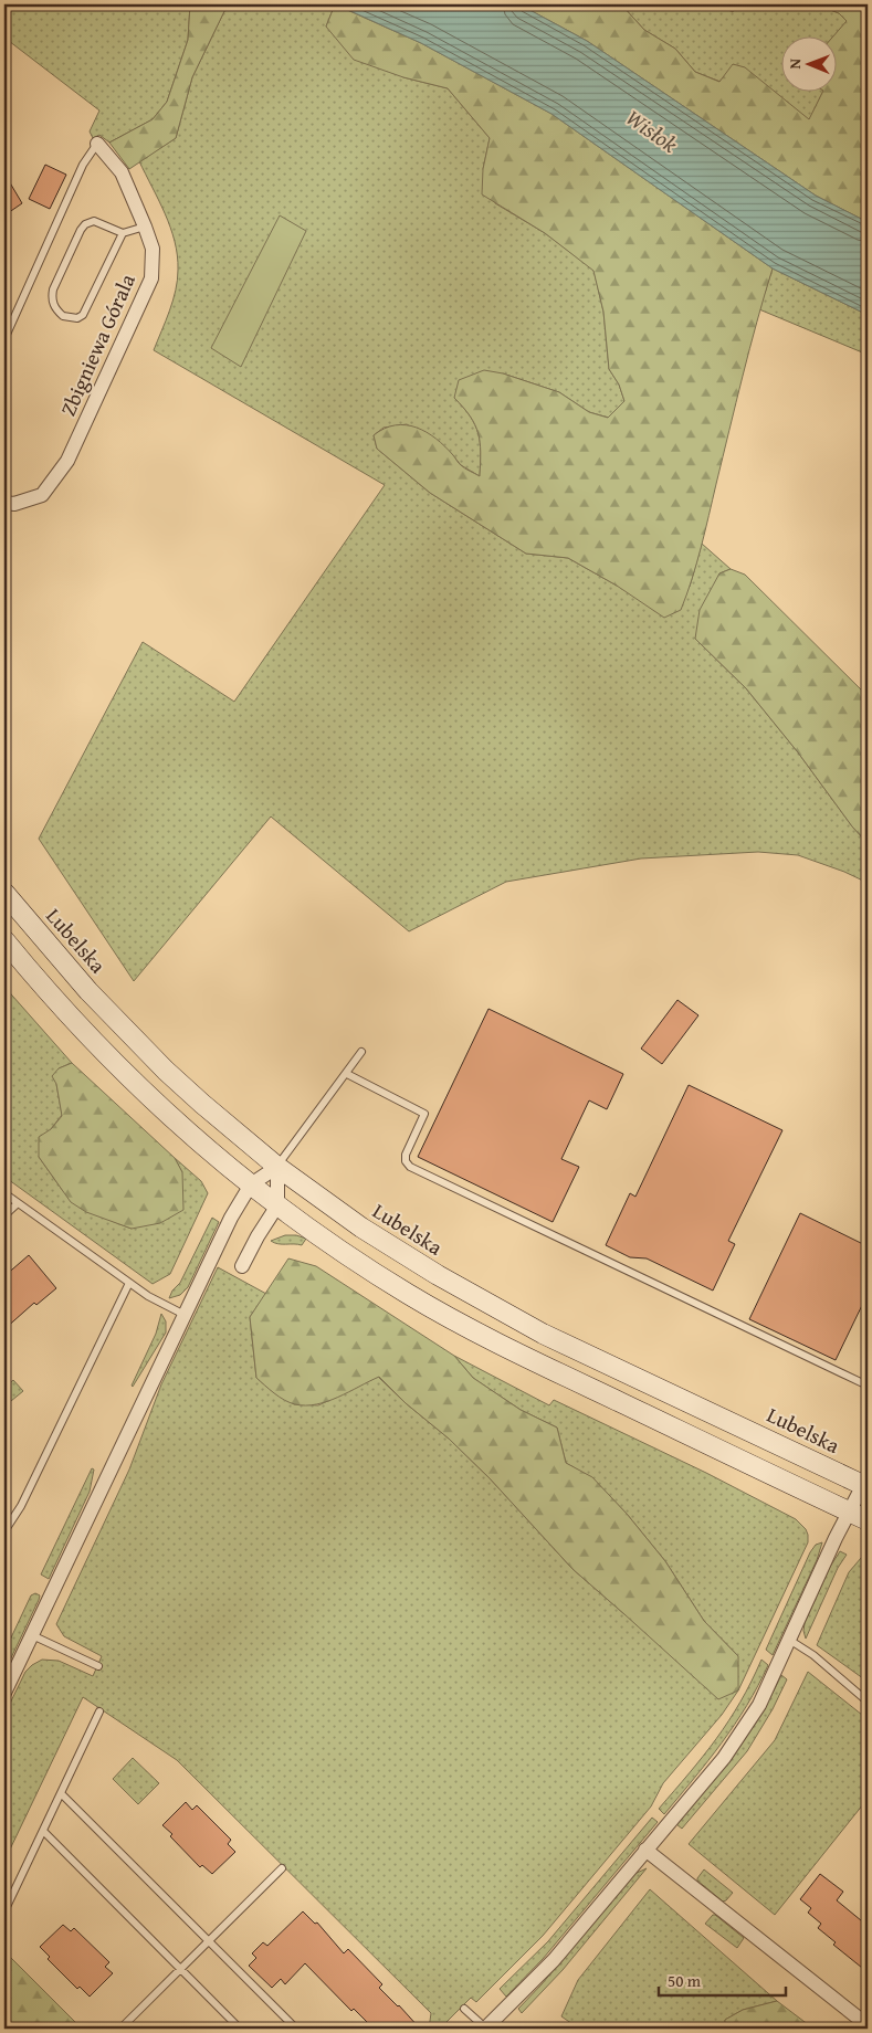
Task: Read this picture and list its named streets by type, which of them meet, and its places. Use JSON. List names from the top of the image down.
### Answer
{
  "streets": {
    "main road": ["Lubelska"],
    "street": ["Zbigniewa Górala"]
  },
  "water": ["Wisłok"],
  "scale_bar": "50 m",
  "north": "left"
}
